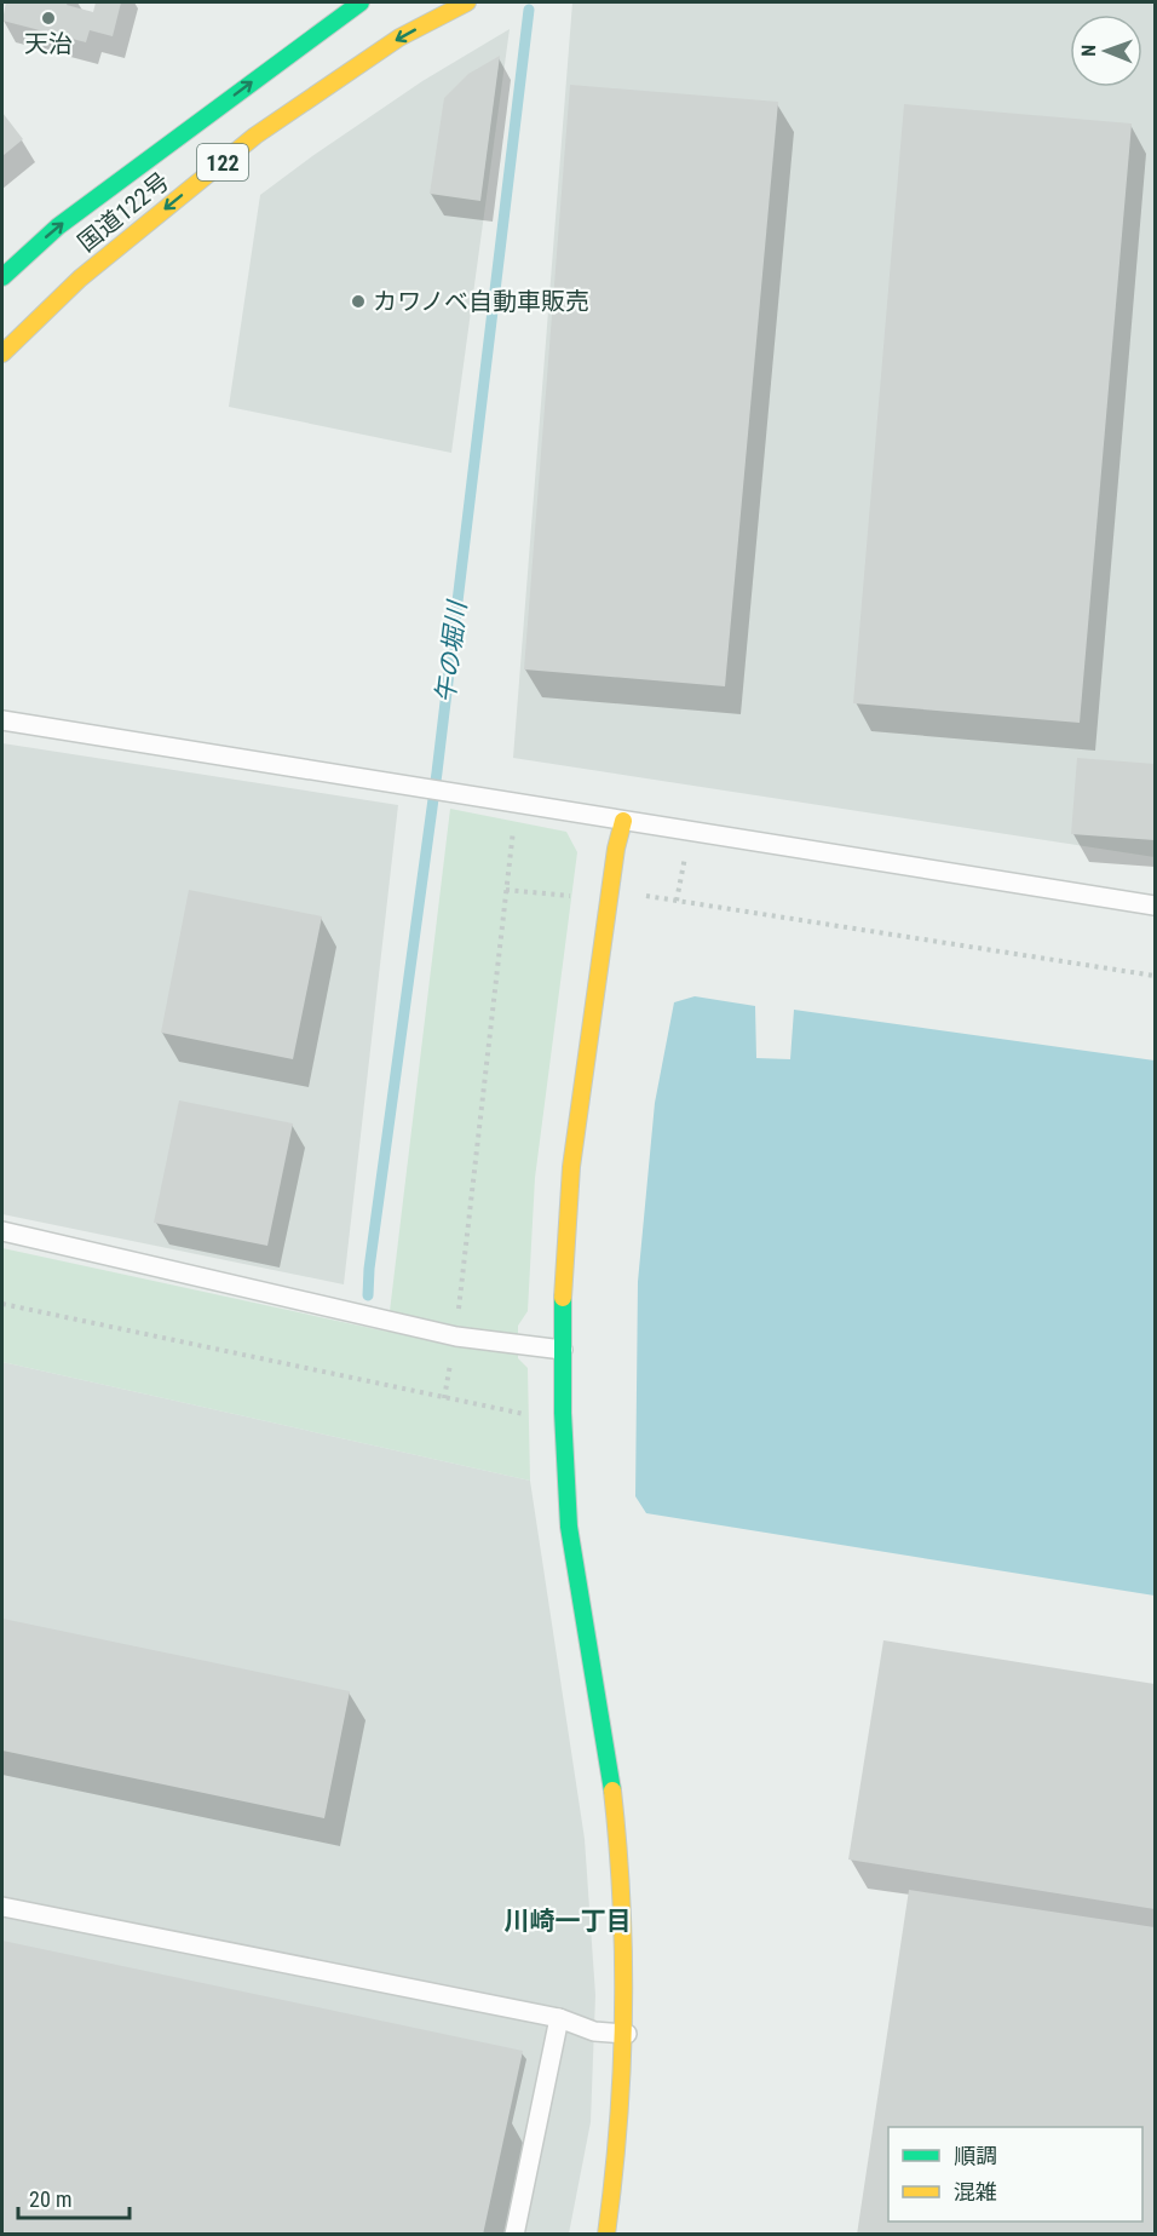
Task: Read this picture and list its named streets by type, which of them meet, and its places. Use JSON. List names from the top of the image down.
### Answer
{
  "streets": {
    "main road": ["122", "国道122号"]
  },
  "districts": ["川崎一丁目"],
  "water": ["午の堀川"],
  "places": ["天治", "カワノベ自動車販売"],
  "legend": ["順調", "混雑"],
  "scale_bar": "20 m",
  "north": "left"
}
